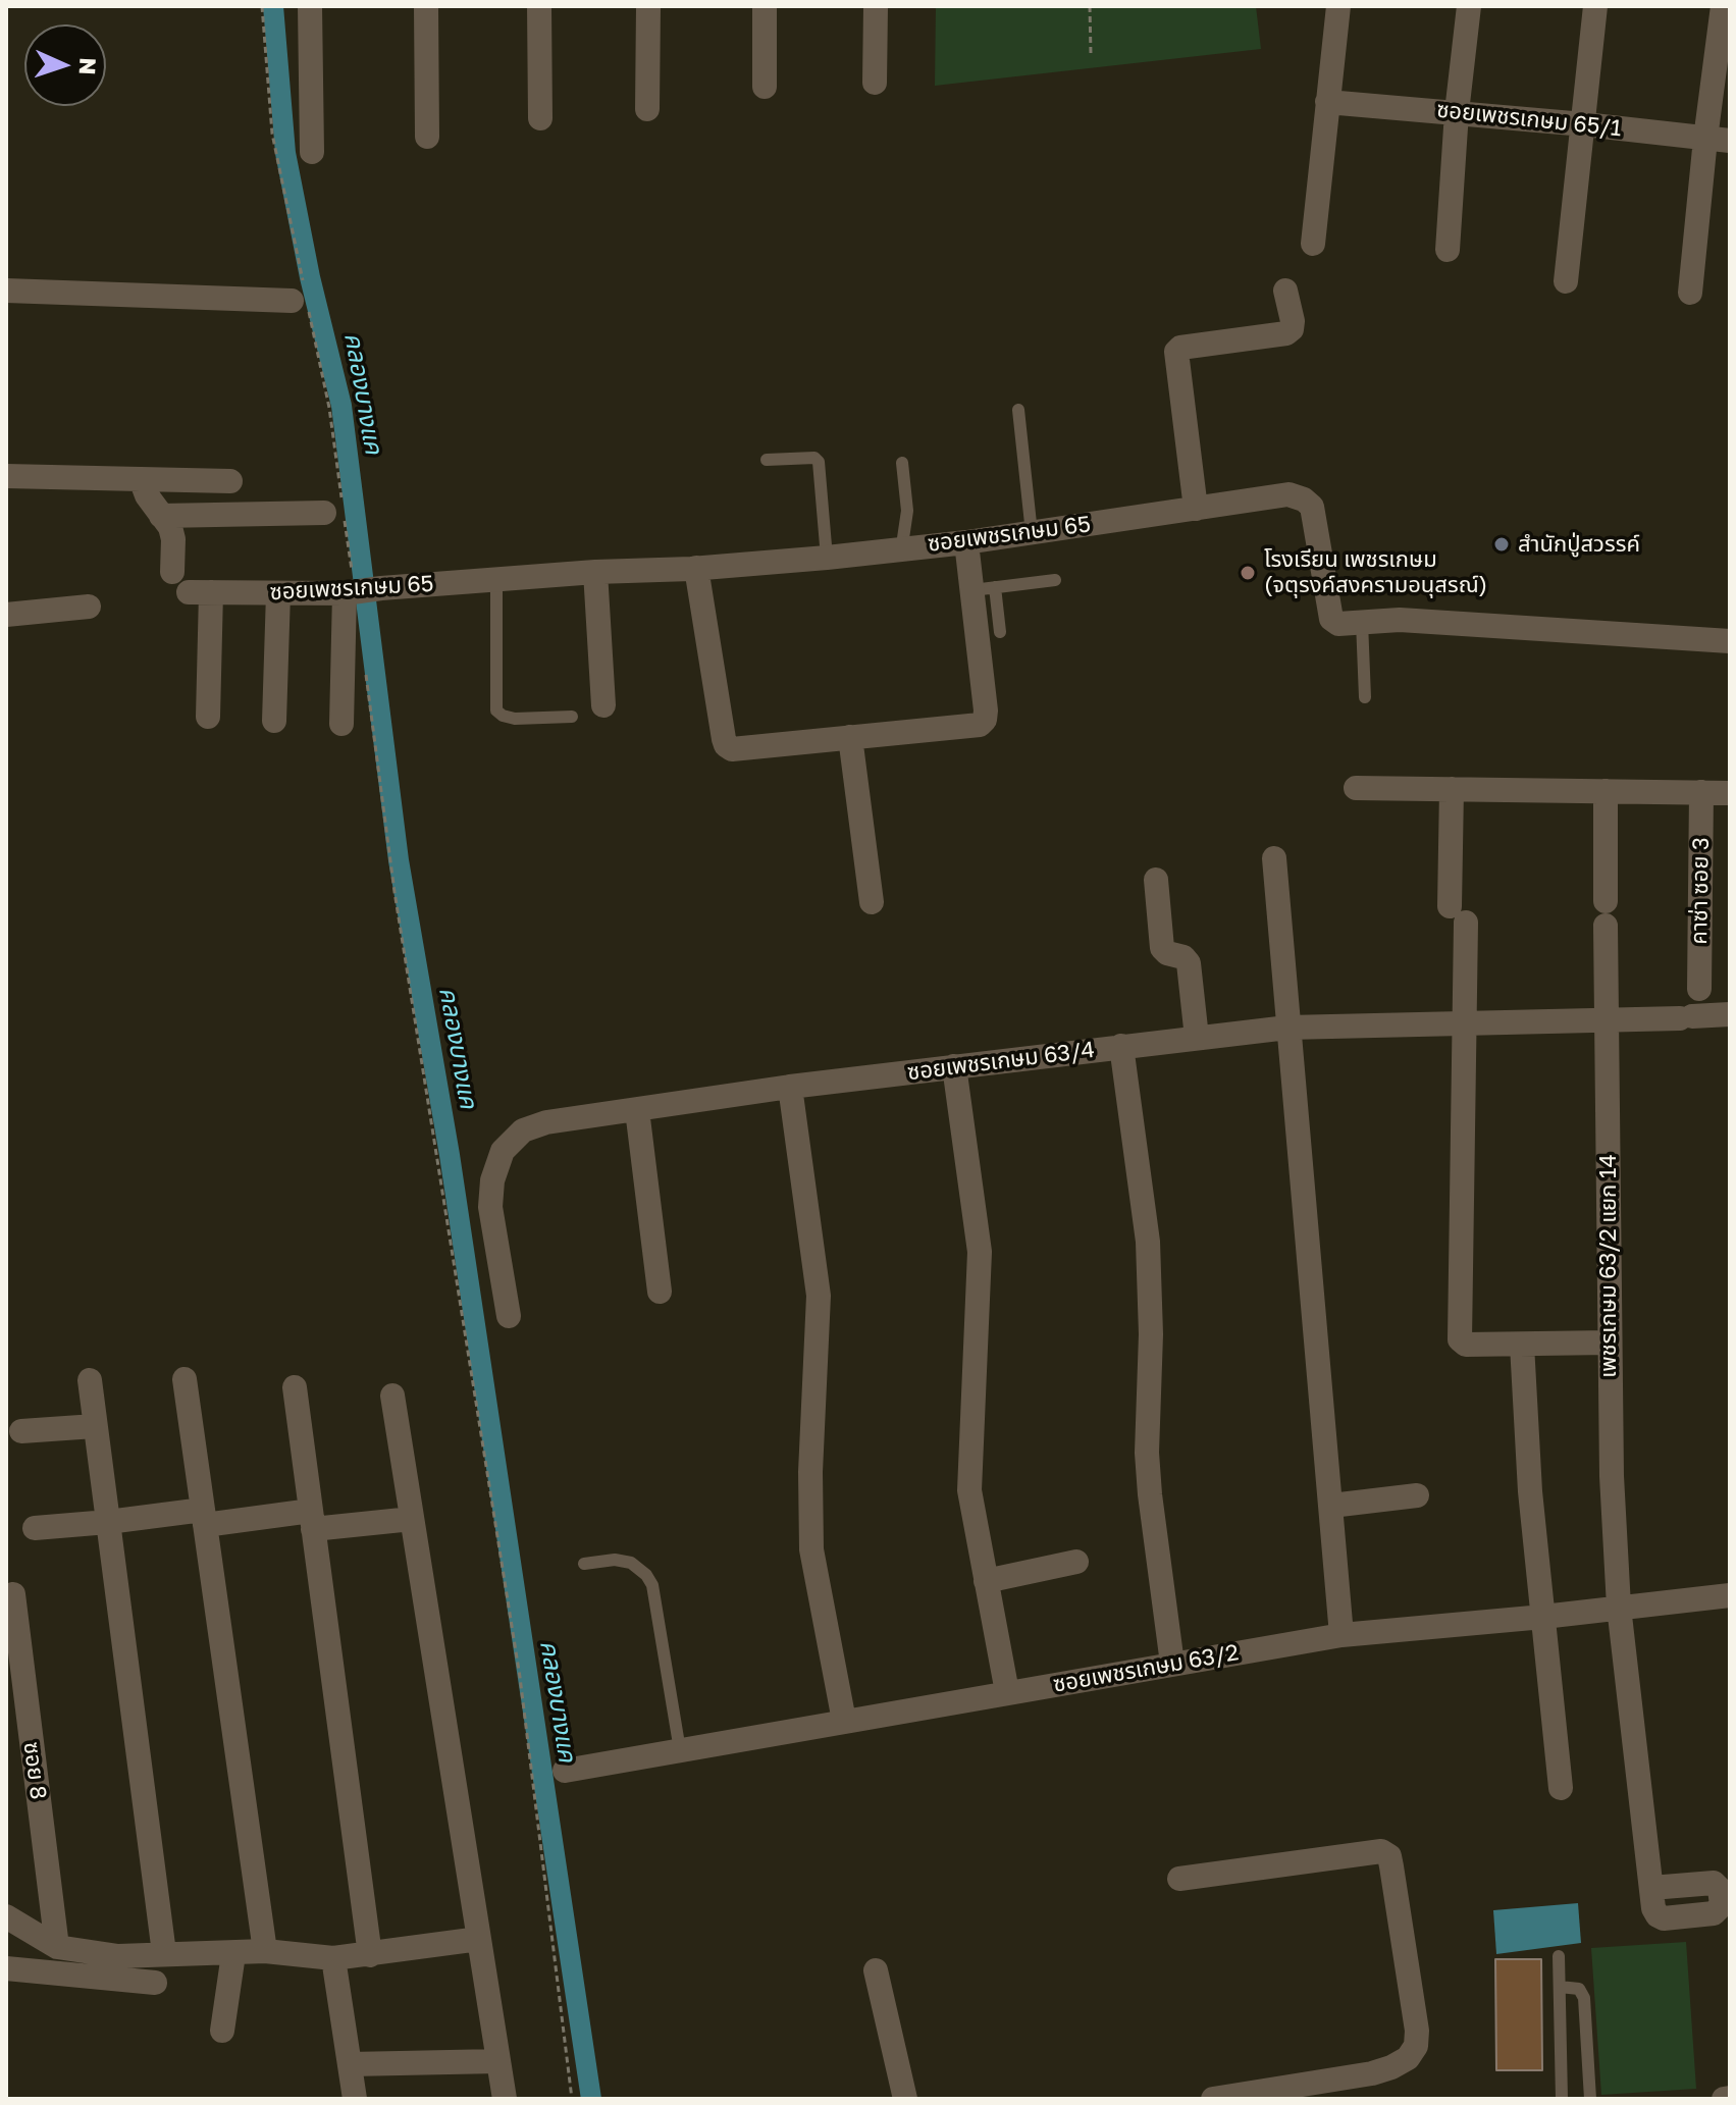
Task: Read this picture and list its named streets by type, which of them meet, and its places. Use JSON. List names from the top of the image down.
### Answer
{
  "streets": {
    "street": [
      "ซอยเพชรเกษม 65/1",
      "ซอยเพชรเกษม 65",
      "คาซ่า ซอย 3",
      "ซอยเพชรเกษม 63/4",
      "เพชรเกษม 63/2 แยก 14",
      "ซอยเพชรเกษม 63/2",
      "ซอย 8"
    ]
  },
  "crossings": [
    ["ซอยเพชรเกษม 63/4", "เพชรเกษม 63/2 แยก 14"],
    ["เพชรเกษม 63/2 แยก 14", "ซอยเพชรเกษม 63/2"]
  ],
  "water": ["คลองบางแค"],
  "places": ["สำนักปู่สวรรค์", "โรงเรียน เพชรเกษม (จตุรงค์สงครามอนุสรณ์)"],
  "north": "right"
}
